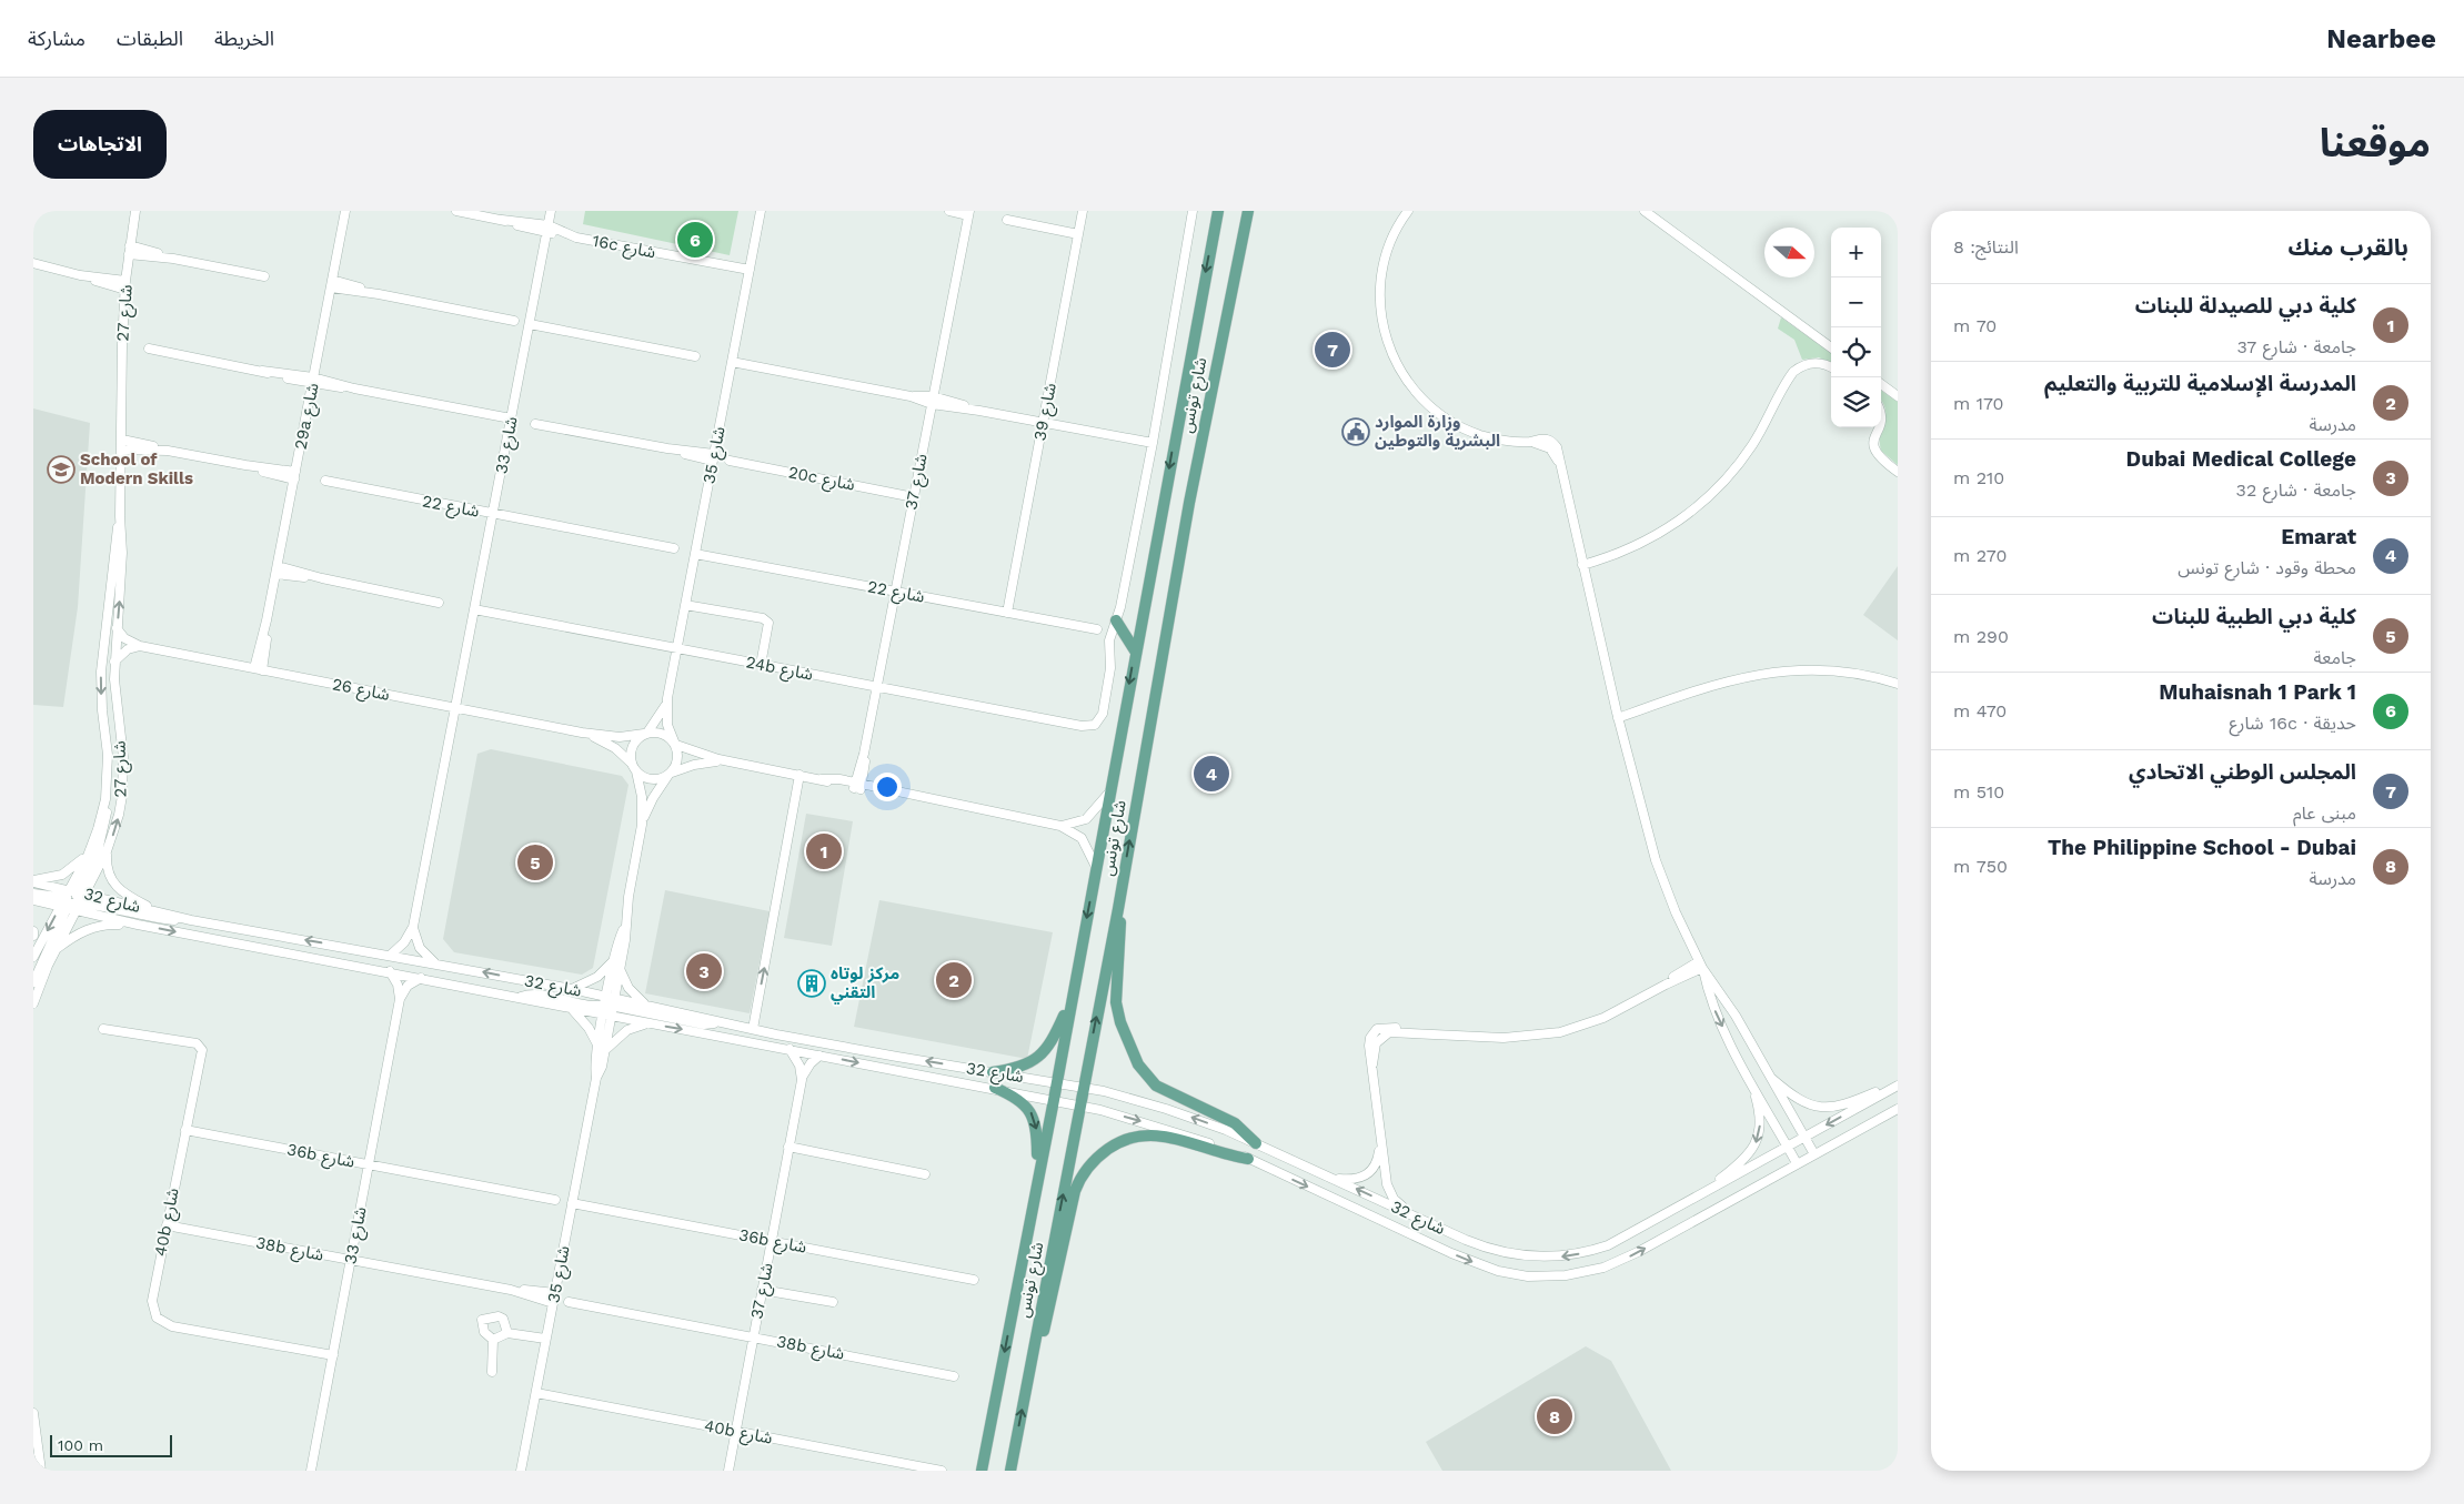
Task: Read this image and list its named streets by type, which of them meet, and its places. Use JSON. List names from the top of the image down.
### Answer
{
  "streets": {
    "main road": ["شارع تونس"],
    "street": [
      "16c شارع",
      "شارع 27",
      "شارع 39",
      "29a شارع",
      "شارع 33",
      "شارع 35",
      "20c شارع",
      "شارع 37",
      "شارع 22",
      "24b شارع",
      "شارع 26",
      "شارع 32",
      "36b شارع",
      "40b شارع",
      "38b شارع"
    ]
  },
  "crossings": [
    ["16c شارع", "شارع 33"],
    ["16c شارع", "شارع 35"],
    ["شارع 27", "شارع 26"],
    ["شارع 27", "شارع 32"],
    ["شارع تونس", "شارع 32"],
    ["شارع 39", "شارع 22"],
    ["29a شارع", "شارع 26"],
    ["شارع 33", "شارع 22"],
    ["شارع 33", "24b شارع"],
    ["شارع 33", "شارع 26"],
    ["شارع 33", "شارع 32"],
    ["شارع 33", "36b شارع"],
    ["شارع 33", "40b شارع"],
    ["شارع 33", "38b شارع"],
    ["شارع 35", "شارع 22"],
    ["شارع 35", "24b شارع"],
    ["شارع 35", "شارع 26"],
    ["شارع 35", "شارع 32"],
    ["شارع 35", "36b شارع"],
    ["شارع 35", "40b شارع"],
    ["شارع 35", "38b شارع"],
    ["20c شارع", "شارع 37"],
    ["شارع 37", "شارع 22"],
    ["شارع 37", "24b شارع"],
    ["شارع 37", "شارع 32"],
    ["شارع 37", "36b شارع"],
    ["شارع 37", "40b شارع"],
    ["شارع 37", "38b شارع"],
    ["36b شارع", "40b شارع"],
    ["40b شارع", "38b شارع"]
  ],
  "places": {
    "public building": ["وزارة الموارد البشرية والتوطين"],
    "school or university": ["School of Modern Skills"],
    "building": ["مركز لوتاه التقني"]
  },
  "scale_bar": "100 m",
  "north": "right",
  "page": {
    "header": "Nearbee",
    "nav": ["الخريطة", "الطبقات", "مشاركة"],
    "title": "موقعنا",
    "buttons": "الاتجاهات",
    "heading": ["بالقرب منك", "النتائج: 8"],
    "pins": [
      "6",
      "7",
      "4",
      "1",
      "5",
      "3",
      "2",
      "8"
    ],
    "map_buttons": ["+", "−"],
    "list": [
      {
        "mark": "1",
        "name": "كلية دبي للصيدلة للبنات",
        "note": "جامعة · شارع 37",
        "value": "70 m"
      },
      {
        "mark": "2",
        "name": "المدرسة الإسلامية للتربية والتعليم",
        "note": "مدرسة",
        "value": "170 m"
      },
      {
        "mark": "3",
        "name": "Dubai Medical College",
        "note": "جامعة · شارع 32",
        "value": "210 m"
      },
      {
        "mark": "4",
        "name": "Emarat",
        "note": "محطة وقود · شارع تونس",
        "value": "270 m"
      },
      {
        "mark": "5",
        "name": "كلية دبي الطبية للبنات",
        "note": "جامعة",
        "value": "290 m"
      },
      {
        "mark": "6",
        "name": "Muhaisnah 1 Park 1",
        "note": "حديقة · 16c شارع",
        "value": "470 m"
      },
      {
        "mark": "7",
        "name": "المجلس الوطني الاتحادي",
        "note": "مبنى عام",
        "value": "510 m"
      },
      {
        "mark": "8",
        "name": "The Philippine School - Dubai",
        "note": "مدرسة",
        "value": "750 m"
      }
    ],
    "scale": "100 m"
  }
}
